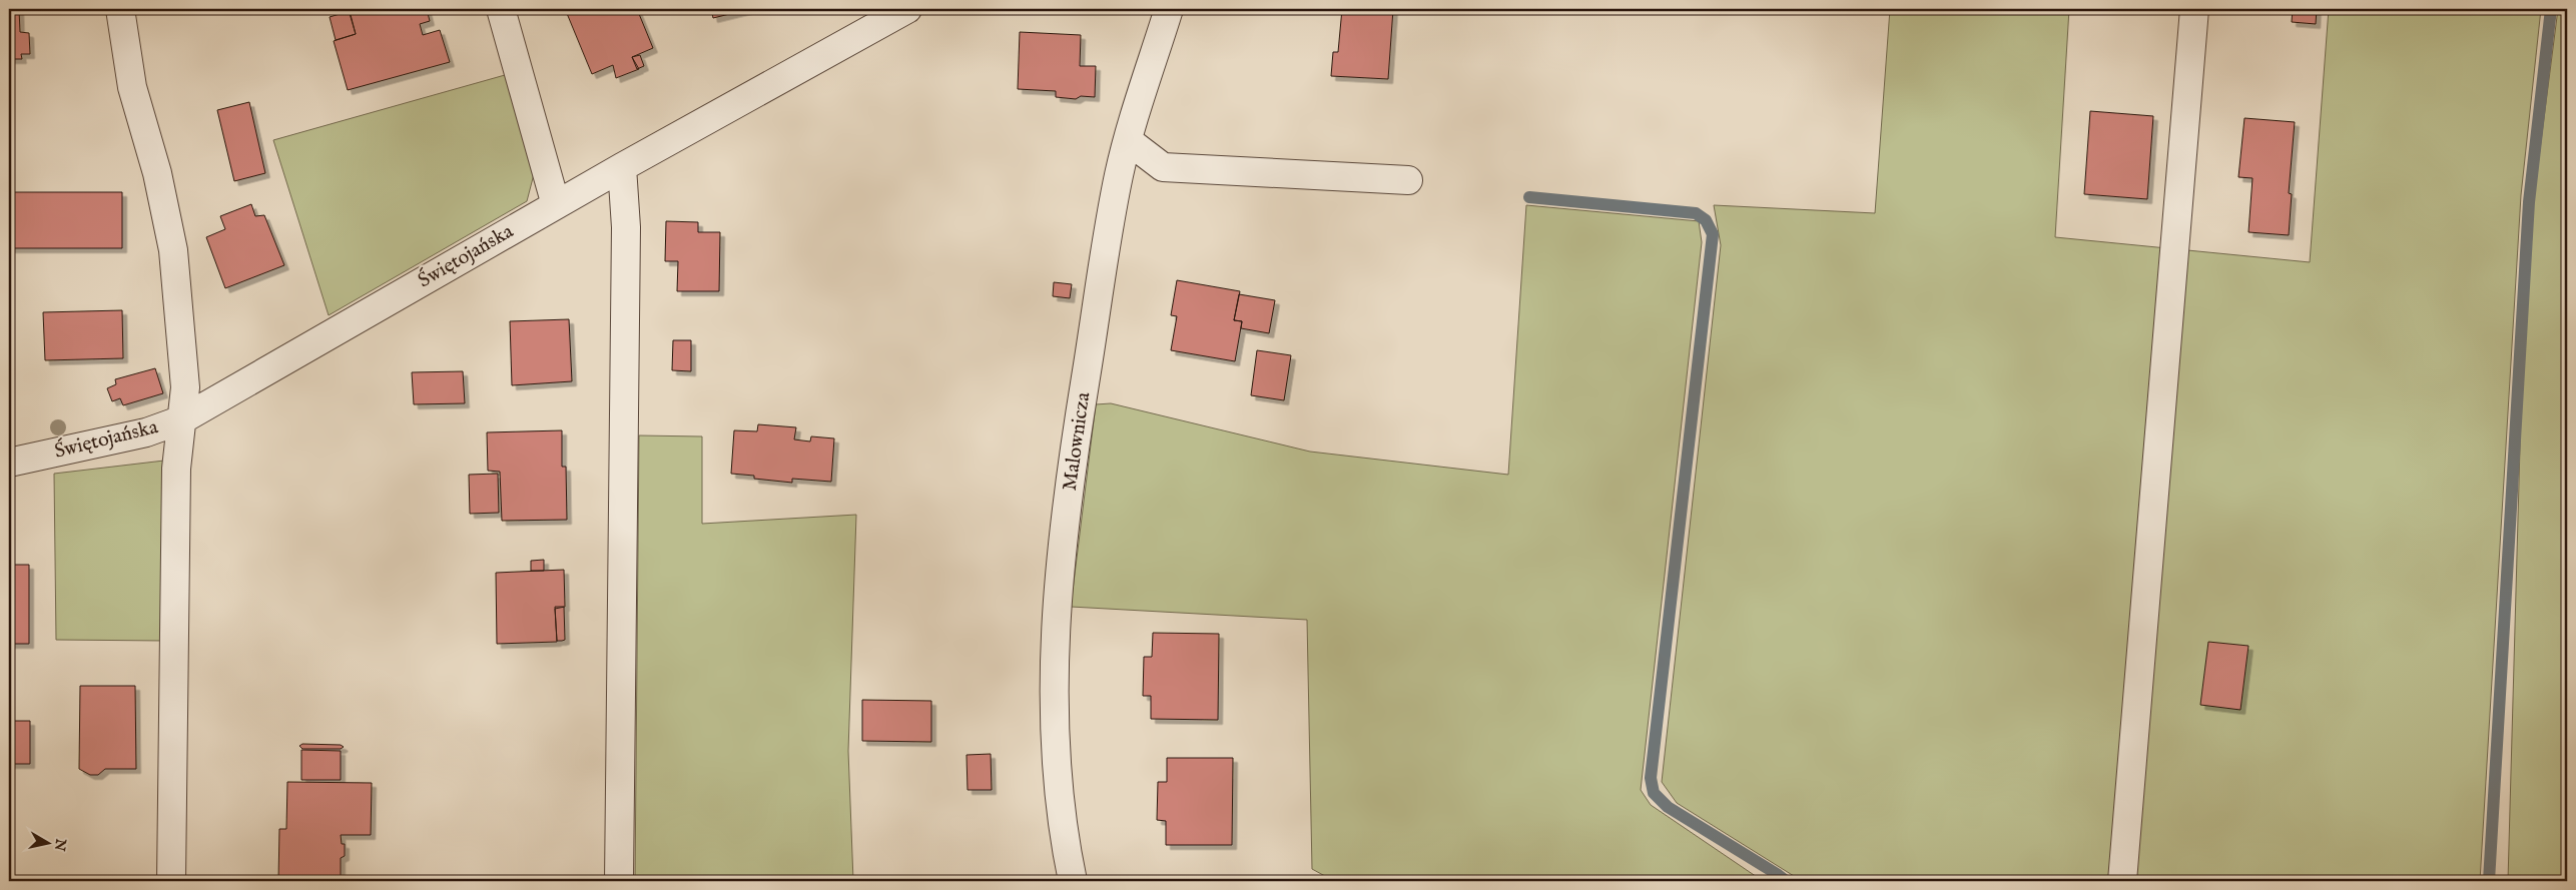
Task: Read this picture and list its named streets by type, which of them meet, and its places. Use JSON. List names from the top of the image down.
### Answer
{
  "streets": {
    "street": ["Świętojańska", "Malownicza"]
  },
  "north": "right"
}
